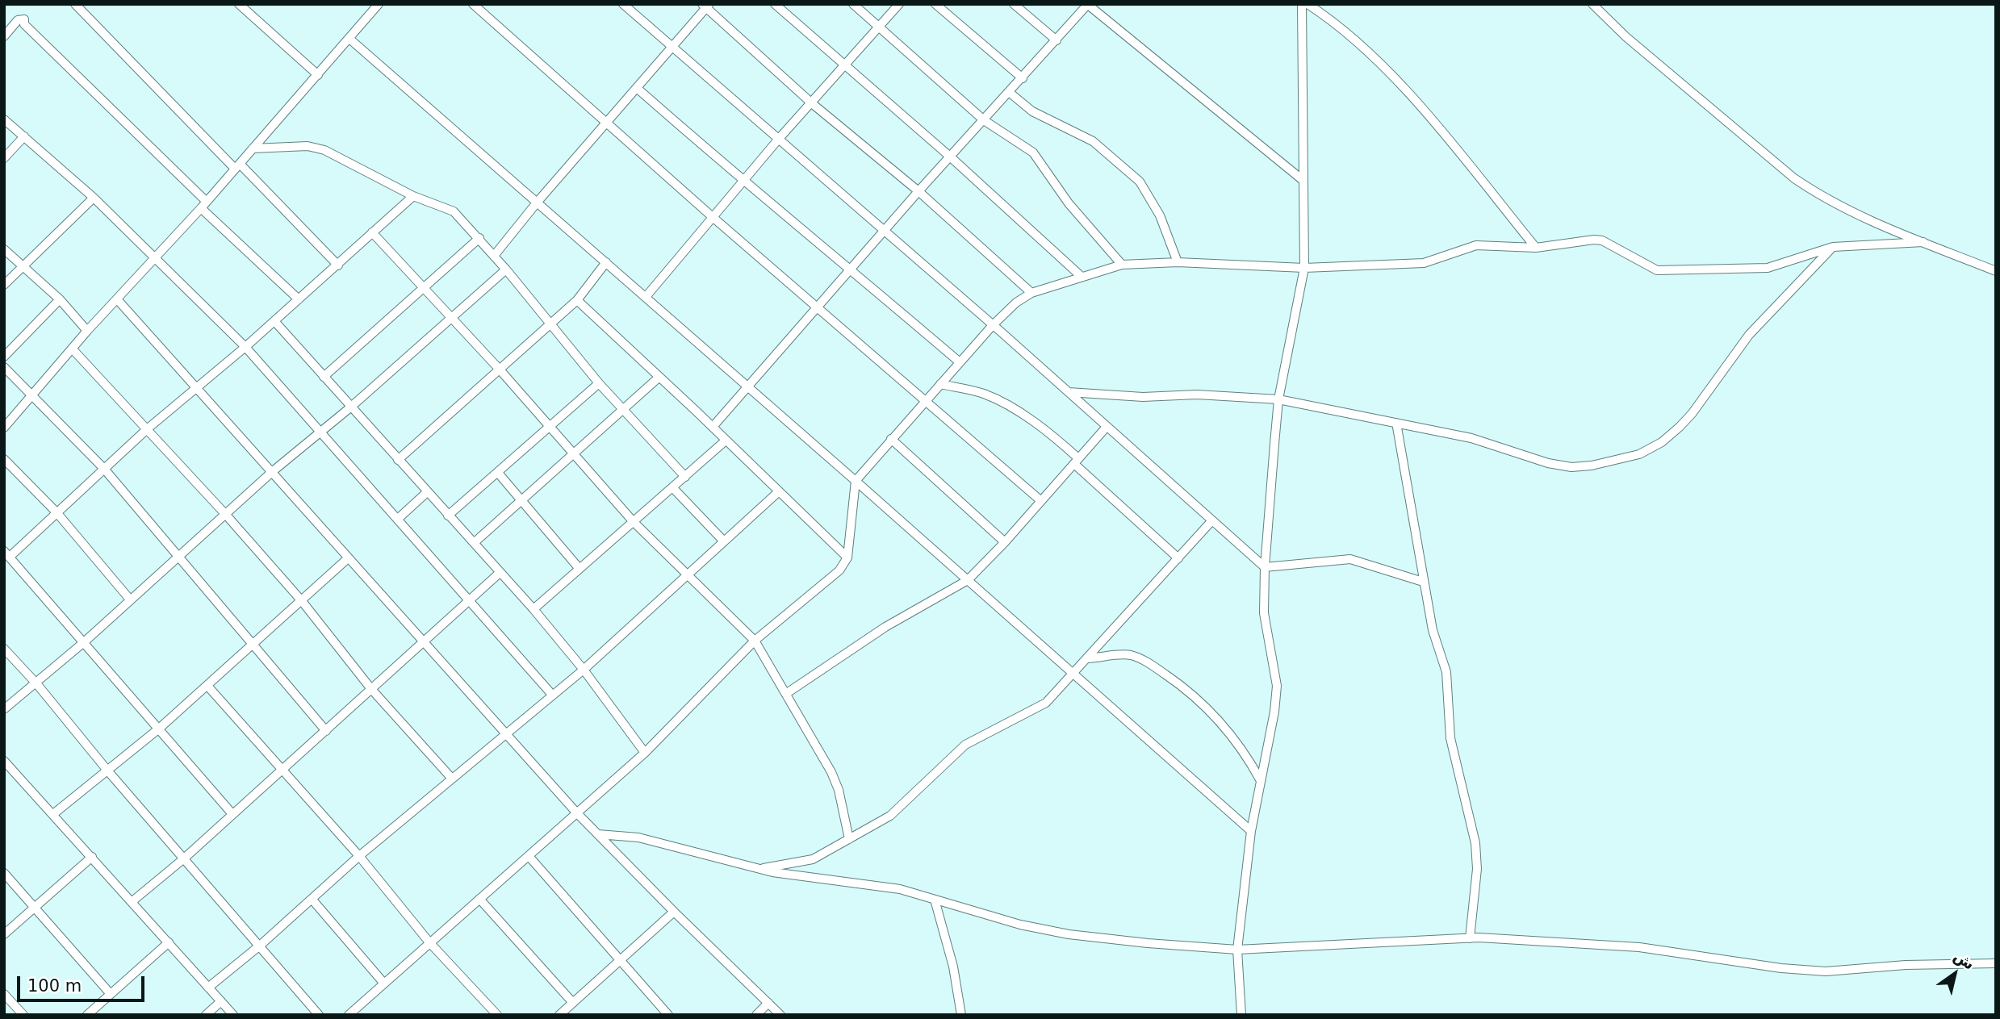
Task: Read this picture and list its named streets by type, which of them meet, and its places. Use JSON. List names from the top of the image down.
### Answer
{
  "scale_bar": "100 m",
  "north": "top right"
}
